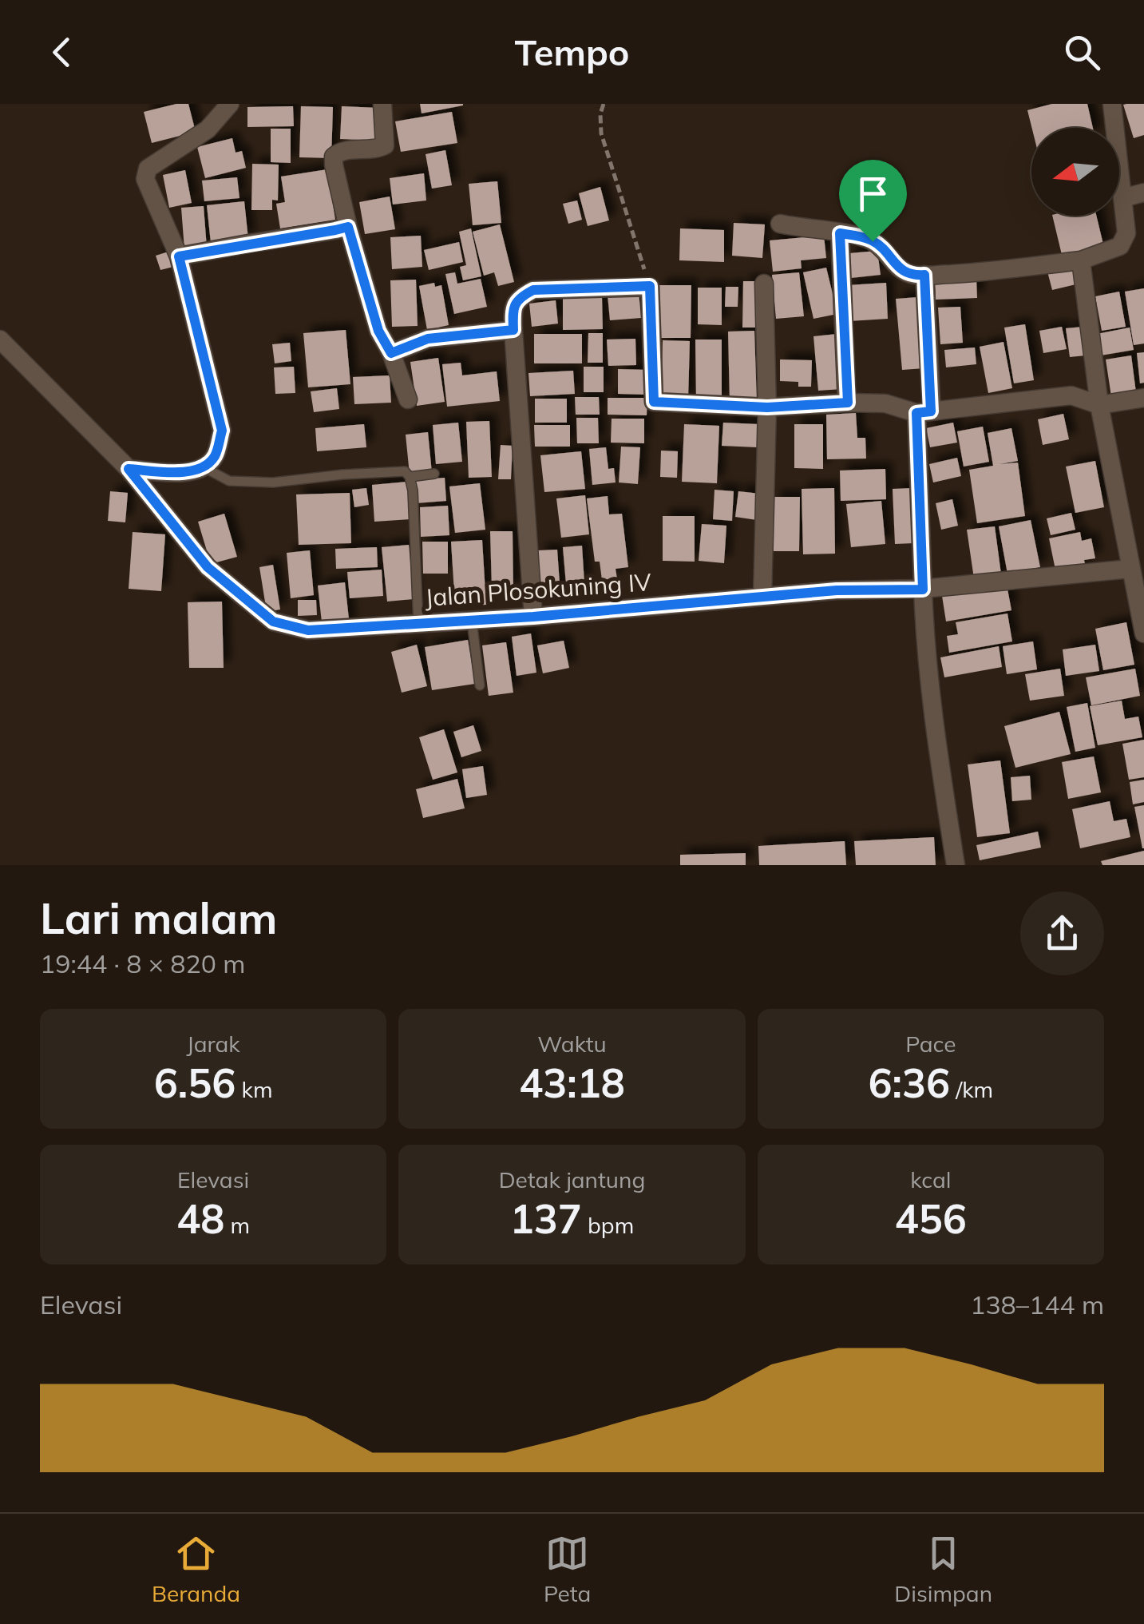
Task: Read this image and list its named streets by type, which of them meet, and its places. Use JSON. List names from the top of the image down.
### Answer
{
  "streets": {
    "street": ["Jalan Plosokuning IV"]
  },
  "north": "left",
  "page": {
    "header": "Tempo",
    "heading": ["Lari malam", "19:44 · 8 × 820 m"],
    "stats": [
      ["Jarak", "6.56 km"],
      ["Waktu", "43:18"],
      ["Pace", "6:36 /km"],
      ["Elevasi", "48 m"],
      ["Detak jantung", "137 bpm"],
      ["kcal", "456"]
    ],
    "chart": ["Elevasi", "138–144 m"],
    "tabs": ["Beranda", "Peta", "Disimpan"]
  }
}
